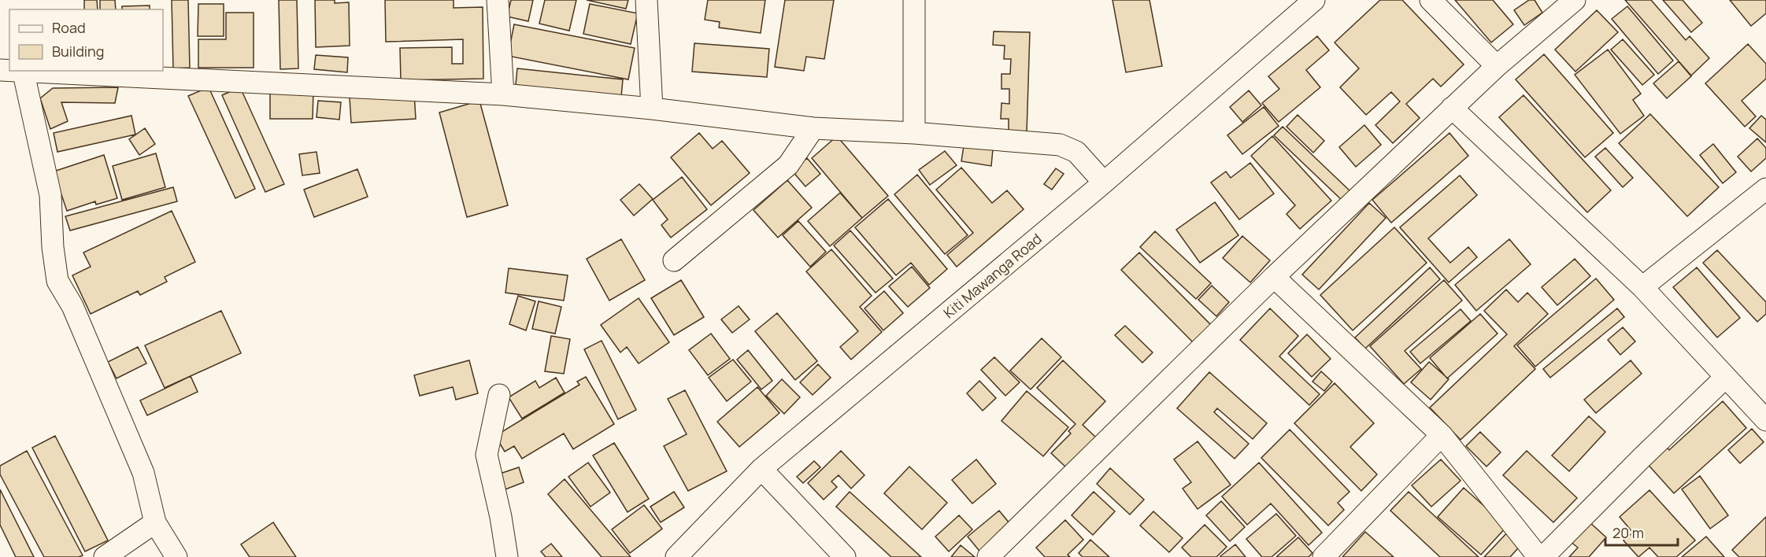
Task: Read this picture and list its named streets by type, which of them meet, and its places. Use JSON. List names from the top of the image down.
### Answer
{
  "streets": {
    "street": ["Kiti Mawanga Road"]
  },
  "legend": ["Road", "Building"],
  "scale_bar": "20 m"
}
